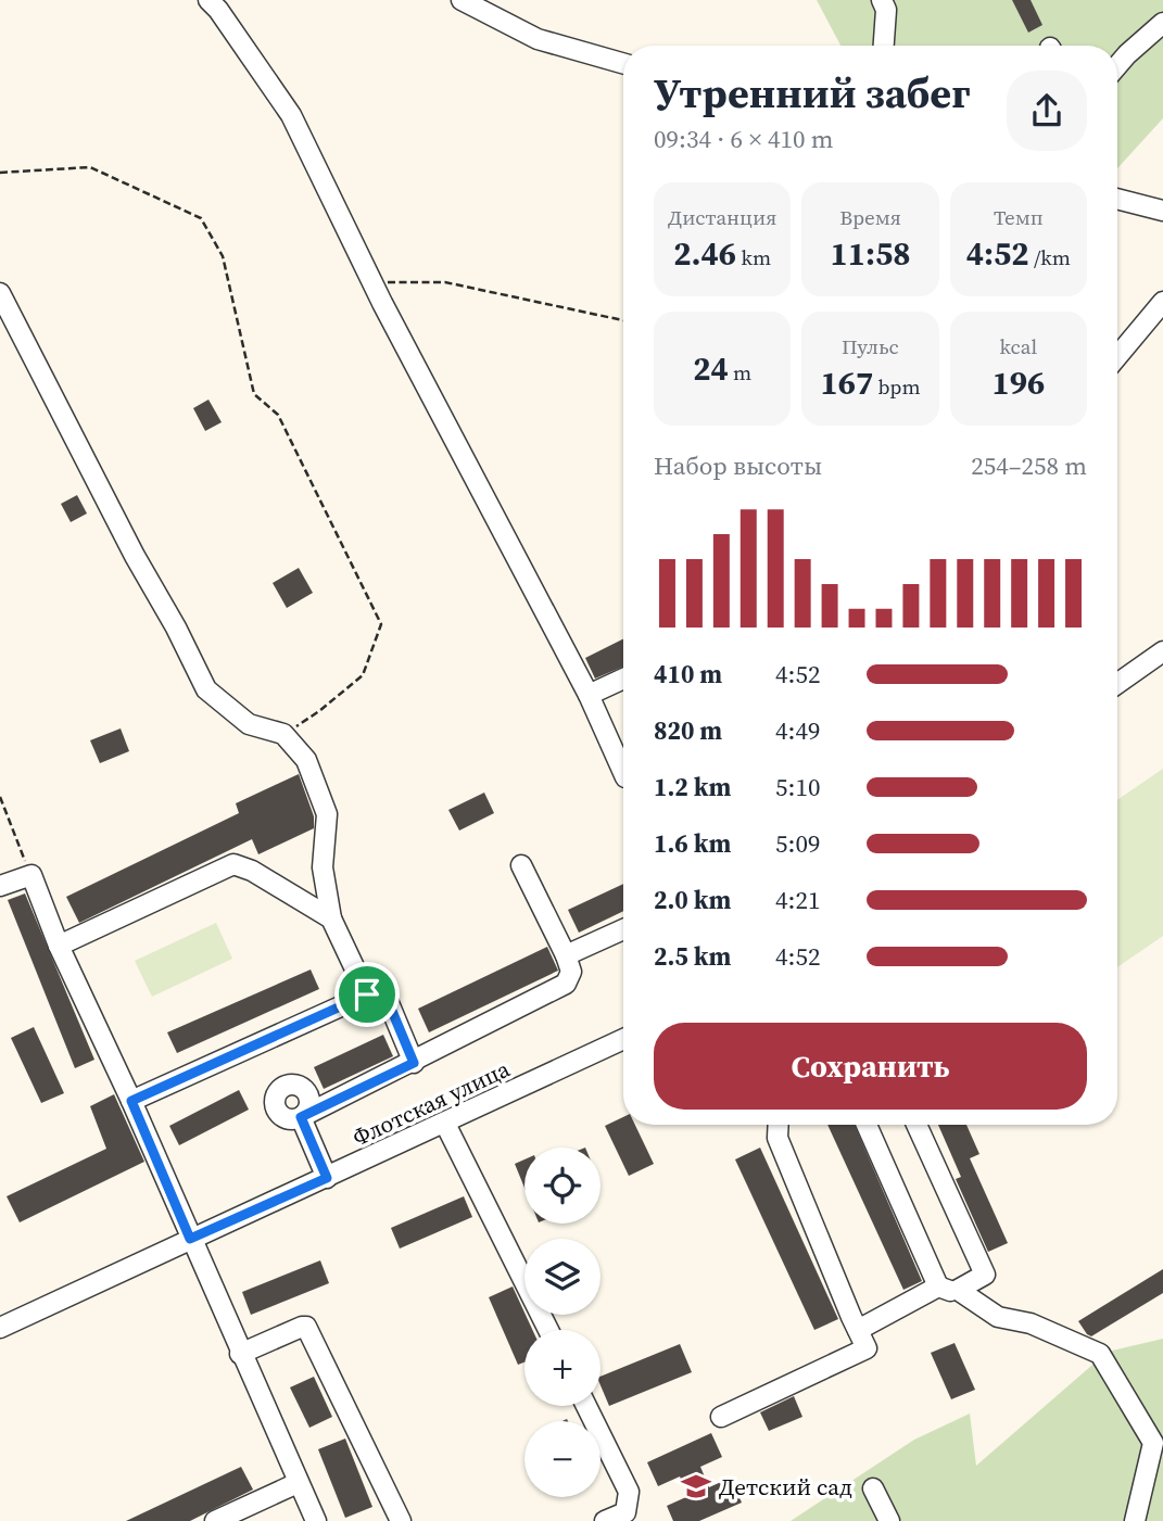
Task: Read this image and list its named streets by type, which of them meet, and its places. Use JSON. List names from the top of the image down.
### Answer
{
  "streets": {
    "street": ["Флотская улица"]
  },
  "places": {
    "school or university": ["Детский сад"]
  },
  "page": {
    "heading": ["Утренний забег", "09:34 · 6 × 410 m"],
    "stats": [
      ["Дистанция", "2.46 km"],
      ["Время", "11:58"],
      ["Темп", "4:52 /km"],
      ["24 m"],
      ["Пульс", "167 bpm"],
      ["kcal", "196"]
    ],
    "chart": ["Набор высоты", "254–258 m"],
    "list": [
      {
        "name": "410 m",
        "note": "4:52"
      },
      {
        "name": "820 m",
        "note": "4:49"
      },
      {
        "name": "1.2 km",
        "note": "5:10"
      },
      {
        "name": "1.6 km",
        "note": "5:09"
      },
      {
        "name": "2.0 km",
        "note": "4:21"
      },
      {
        "name": "2.5 km",
        "note": "4:52"
      }
    ],
    "buttons": "Сохранить",
    "map_buttons": ["+", "−"]
  }
}
